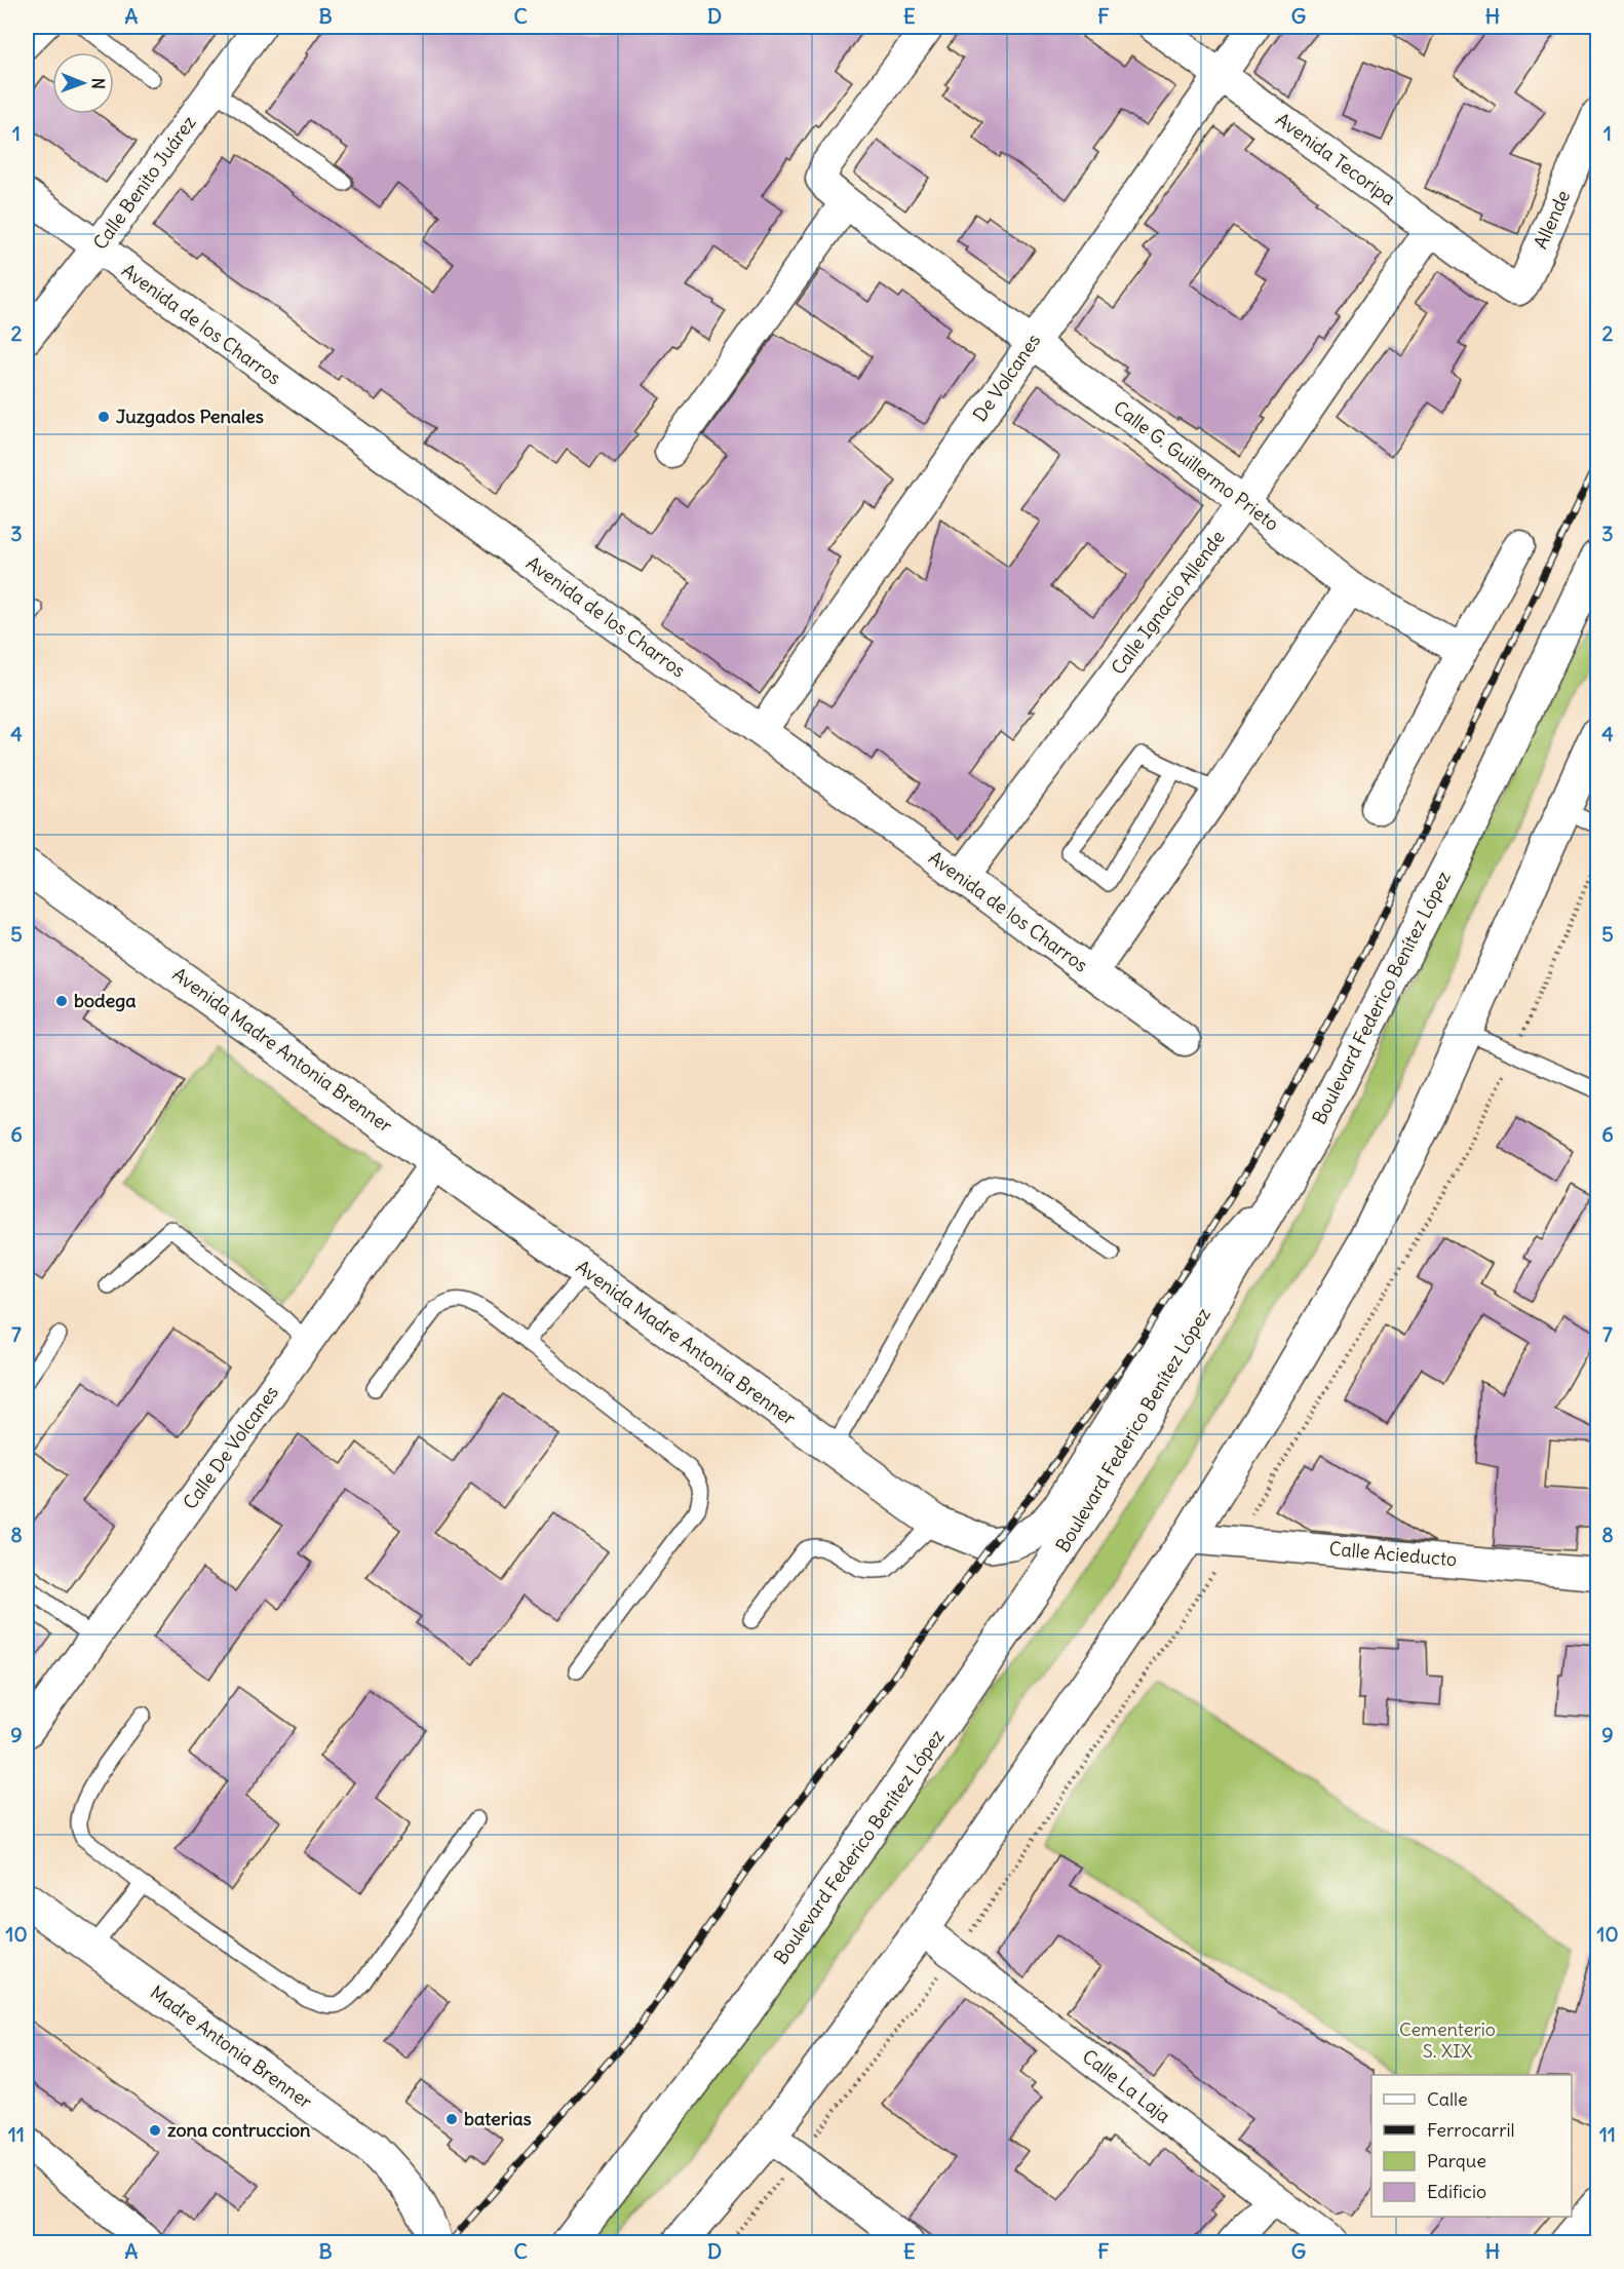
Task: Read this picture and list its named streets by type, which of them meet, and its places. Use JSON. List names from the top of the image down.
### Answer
{
  "streets": {
    "main road": ["Boulevard Federico Benítez López", "Avenida Madre Antonia Brenner", "Madre Antonia Brenner"],
    "street": [
      "Avenida Tecoripa",
      "Calle Benito Juárez",
      "Allende",
      "Avenida de los Charros",
      "De Volcanes",
      "Calle G. Guillermo Prieto",
      "Calle Ignacio Allende",
      "Calle De Volcanes",
      "Calle Acieducto",
      "Calle La Laja"
    ]
  },
  "crossings": [
    ["Avenida Tecoripa", "Allende"],
    ["Avenida Tecoripa", "De Volcanes"],
    ["Avenida Tecoripa", "Calle Ignacio Allende"],
    ["Calle Benito Juárez", "Avenida de los Charros"],
    ["Avenida de los Charros", "De Volcanes"],
    ["Avenida de los Charros", "Calle Ignacio Allende"],
    ["De Volcanes", "Calle G. Guillermo Prieto"],
    ["Calle G. Guillermo Prieto", "Calle Ignacio Allende"],
    ["Boulevard Federico Benítez López", "Avenida Madre Antonia Brenner"],
    ["Avenida Madre Antonia Brenner", "Calle De Volcanes"]
  ],
  "parks": ["Cementerio S. XIX"],
  "places": [
    "Juzgados Penales",
    "bodega",
    "baterias",
    "zona contruccion"
  ],
  "legend": [
    "Calle",
    "Ferrocarril",
    "Parque",
    "Edificio"
  ],
  "north": "right",
  "grid": {
    "columns": [
      "A",
      "B",
      "C",
      "D",
      "E",
      "F",
      "G",
      "H"
    ],
    "rows": [
      "1",
      "2",
      "3",
      "4",
      "5",
      "6",
      "7",
      "8",
      "9",
      "10",
      "11"
    ]
  }
}
